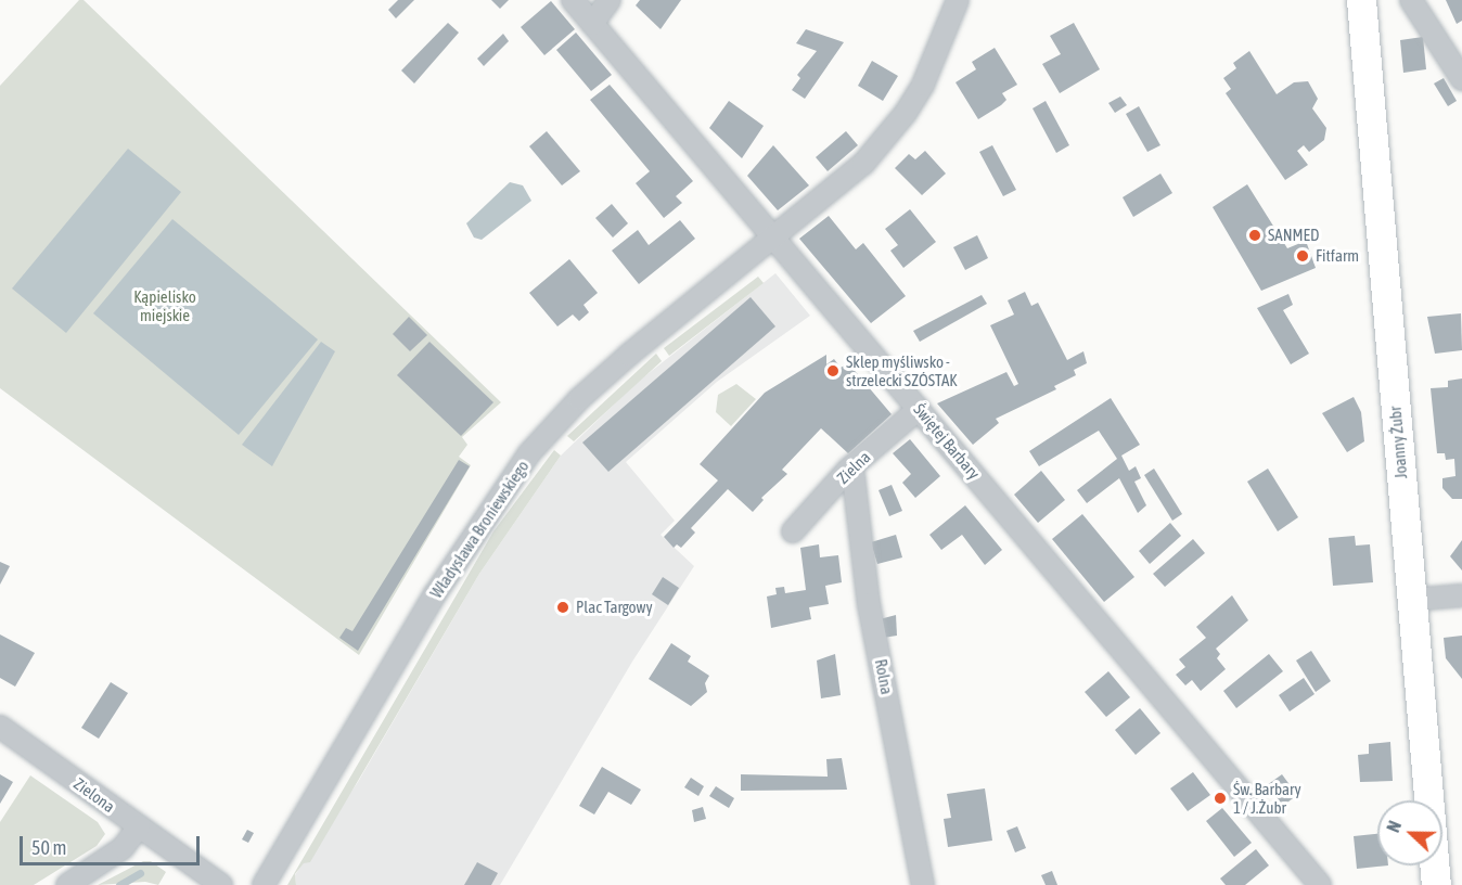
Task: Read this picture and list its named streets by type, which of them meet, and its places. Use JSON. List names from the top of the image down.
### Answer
{
  "streets": {
    "street": [
      "Świętej Barbary",
      "Joanny Żubr",
      "Zielna",
      "Władysława Broniewskiego",
      "Rolna",
      "Zielona"
    ]
  },
  "crossings": [
    ["Świętej Barbary", "Zielna"],
    ["Świętej Barbary", "Władysława Broniewskiego"],
    ["Zielna", "Rolna"]
  ],
  "parks": ["Kąpielisko miejskie"],
  "places": [
    "SANMED",
    "Fitfarm",
    "Sklep myśliwsko - strzelecki SZÓSTAK",
    "Plac Targowy",
    "Św. Barbary 1 / J.Żubr"
  ],
  "scale_bar": "50 m",
  "north": "left"
}
